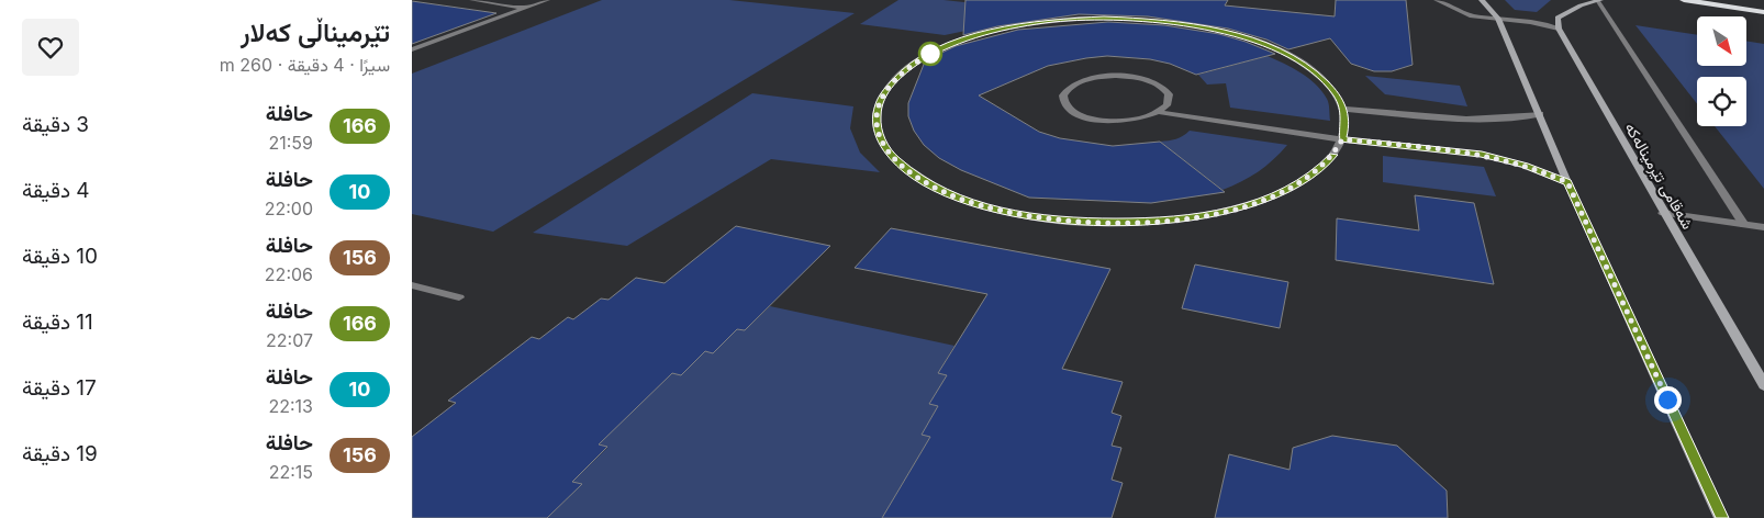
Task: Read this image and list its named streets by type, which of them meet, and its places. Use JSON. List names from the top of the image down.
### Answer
{
  "streets": {
    "main road": ["شەقامی تێرمینالەکە"]
  },
  "lines": ["bus line 166"],
  "north": "bottom right",
  "page": {
    "heading": ["تێرمیناڵی کەلار", "سيرًا · 4 دقيقة · 260 m"],
    "list": [
      {
        "mark": "166",
        "name": "حافلة",
        "note": "21:59",
        "value": "3 دقيقة"
      },
      {
        "mark": "10",
        "name": "حافلة",
        "note": "22:00",
        "value": "4 دقيقة"
      },
      {
        "mark": "156",
        "name": "حافلة",
        "note": "22:06",
        "value": "10 دقيقة"
      },
      {
        "mark": "166",
        "name": "حافلة",
        "note": "22:07",
        "value": "11 دقيقة"
      },
      {
        "mark": "10",
        "name": "حافلة",
        "note": "22:13",
        "value": "17 دقيقة"
      },
      {
        "mark": "156",
        "name": "حافلة",
        "note": "22:15",
        "value": "19 دقيقة"
      }
    ]
  }
}
